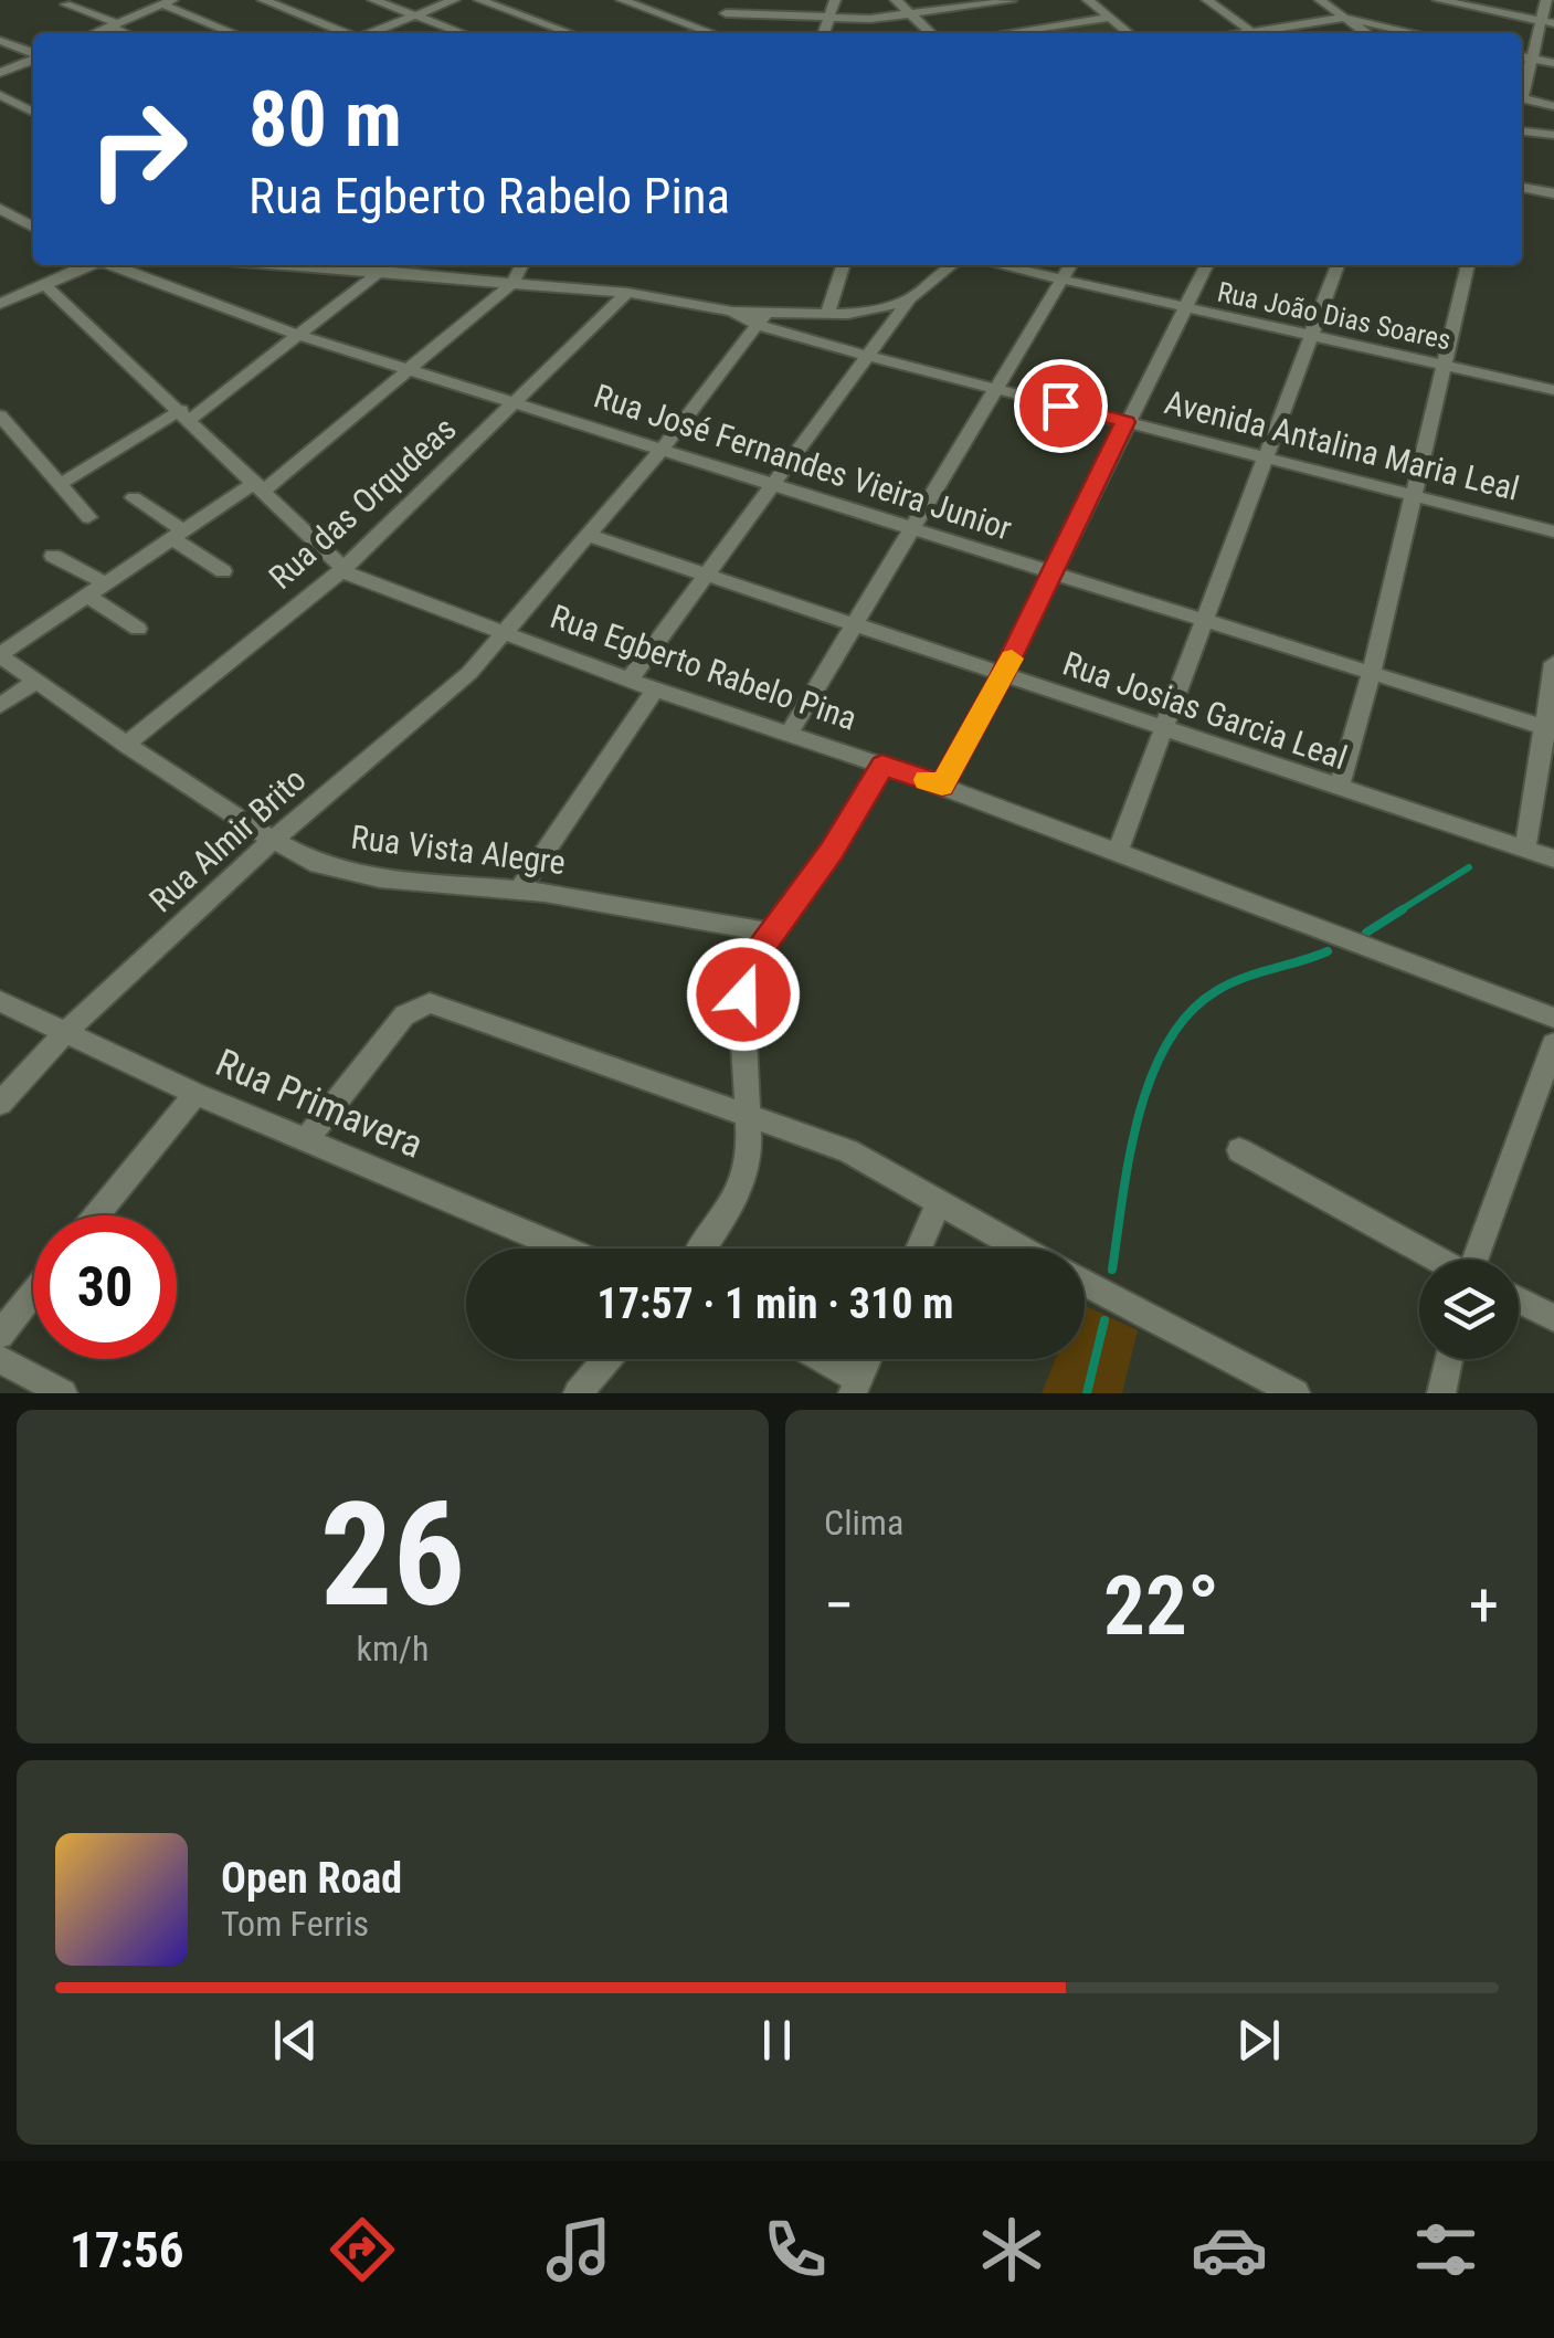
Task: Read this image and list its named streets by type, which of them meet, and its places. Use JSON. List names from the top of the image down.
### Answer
{
  "streets": {
    "street": [
      "Rua João Dias Soares",
      "Avenida Antalina Maria Leal",
      "Rua José Fernandes Vieira Junior",
      "Rua das Orqudeas",
      "Rua Egberto Rabelo Pina",
      "Rua Josias Garcia Leal",
      "Rua Almir Brito",
      "Rua Vista Alegre",
      "Rua Primavera"
    ]
  },
  "crossings": [
    ["Avenida Antalina Maria Leal", "Rua das Orqudeas"],
    ["Avenida Antalina Maria Leal", "Rua Almir Brito"],
    ["Rua José Fernandes Vieira Junior", "Rua das Orqudeas"],
    ["Rua José Fernandes Vieira Junior", "Rua Almir Brito"],
    ["Rua das Orqudeas", "Rua Egberto Rabelo Pina"],
    ["Rua das Orqudeas", "Rua Vista Alegre"],
    ["Rua Egberto Rabelo Pina", "Rua Almir Brito"],
    ["Rua Josias Garcia Leal", "Rua Almir Brito"],
    ["Rua Almir Brito", "Rua Vista Alegre"],
    ["Rua Almir Brito", "Rua Primavera"]
  ],
  "page": {
    "turn": ["80 m", "Rua Egberto Rabelo Pina"],
    "limit": "30",
    "trip": "17:57 · 1 min · 310 m",
    "tile": [
      ["26", "km/h"],
      "Clima"
    ],
    "heat": ["−", "22°", "+"],
    "song": ["Open Road", "Tom Ferris"],
    "tabs": "17:56"
  }
}
